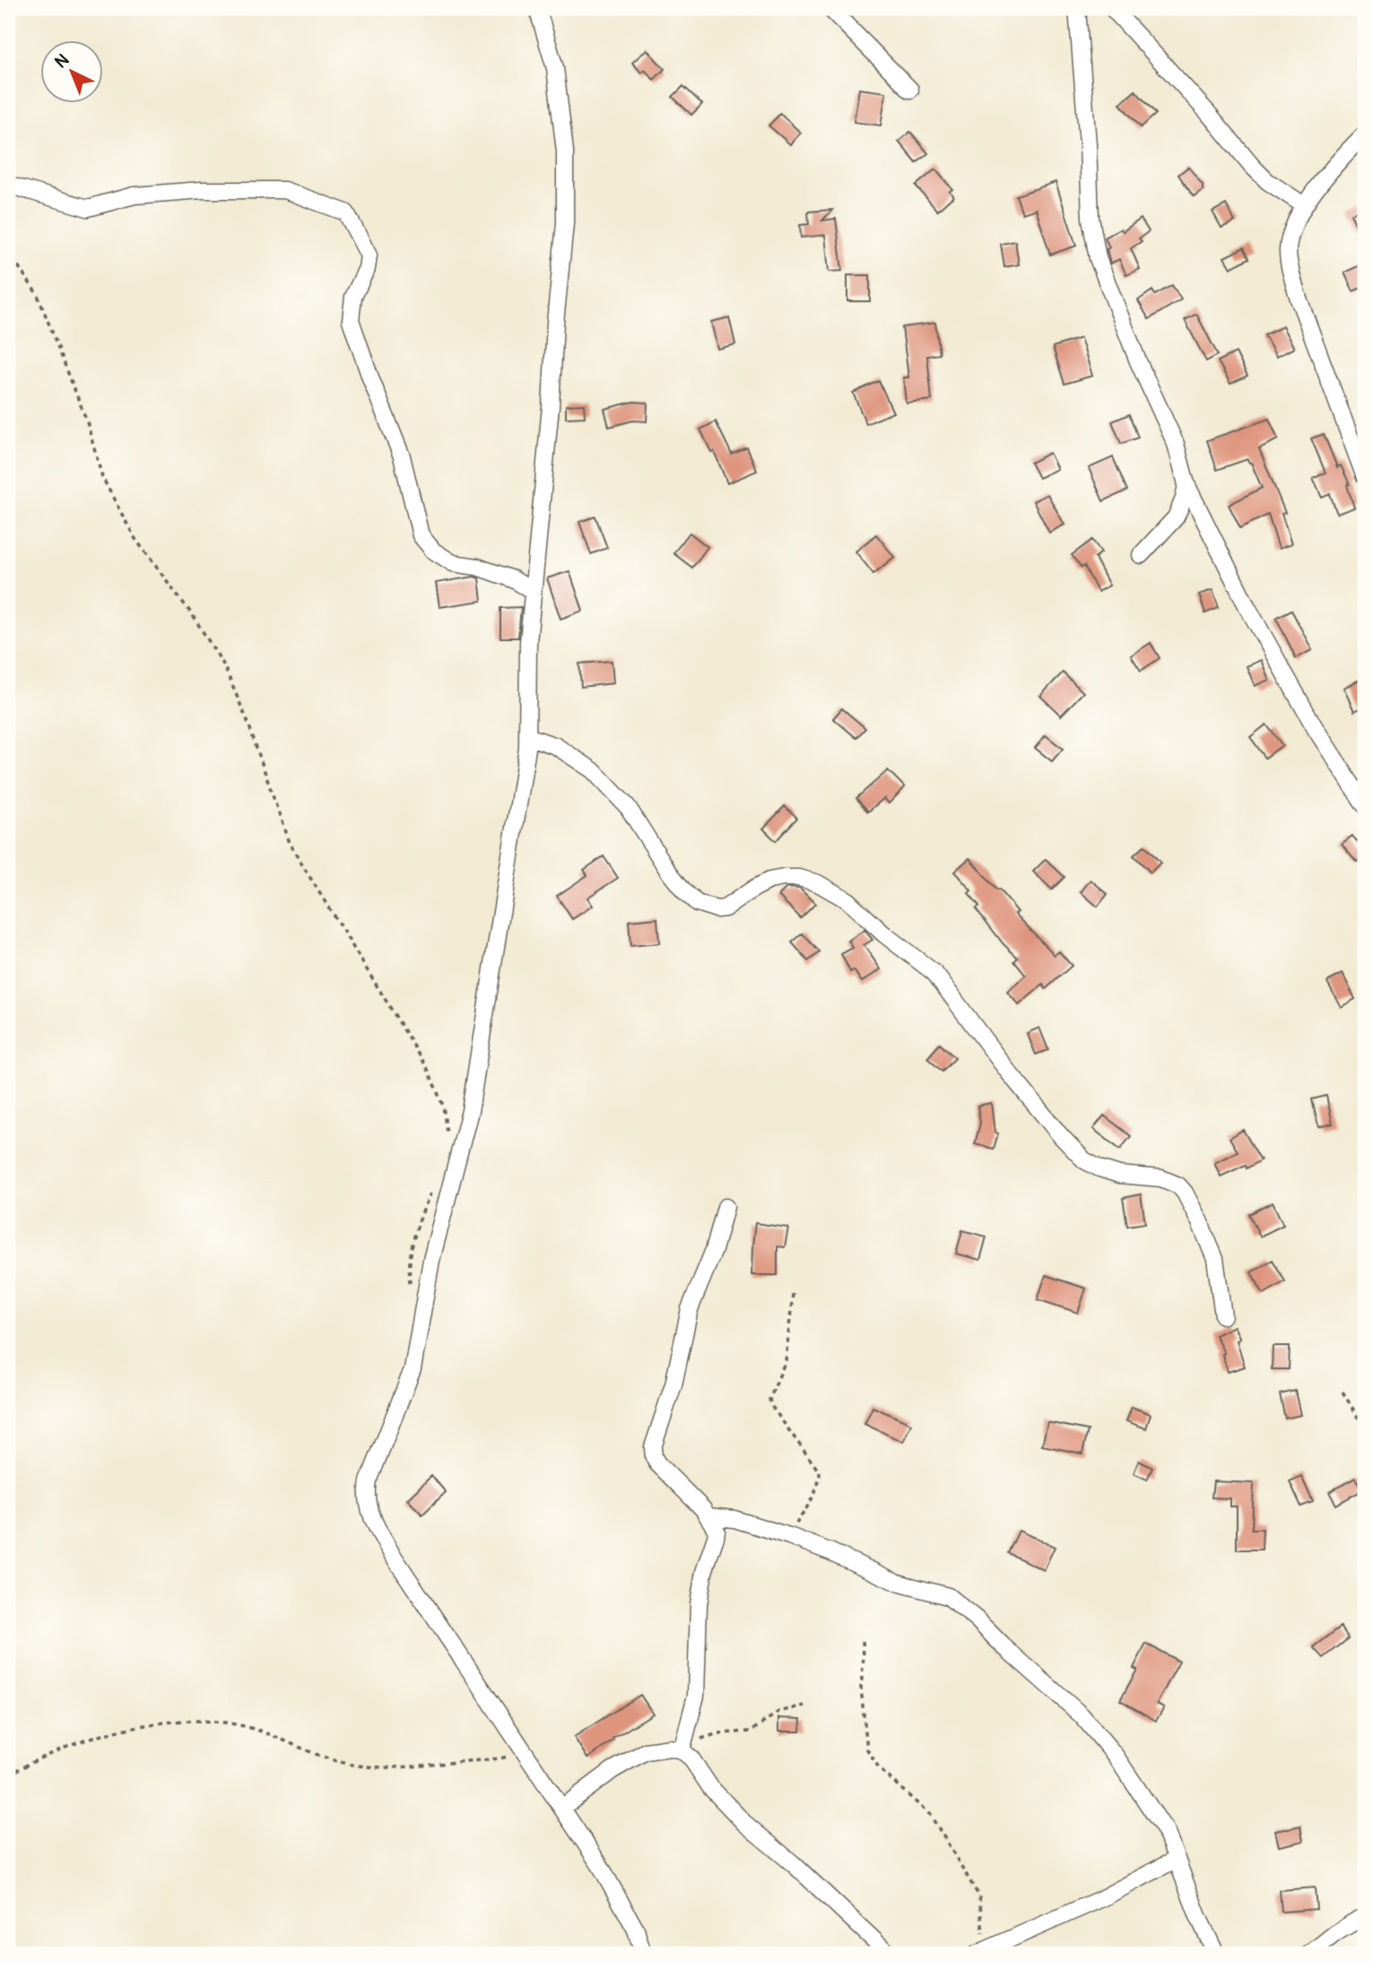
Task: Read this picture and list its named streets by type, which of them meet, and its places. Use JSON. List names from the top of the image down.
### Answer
{
  "north": "top left"
}
